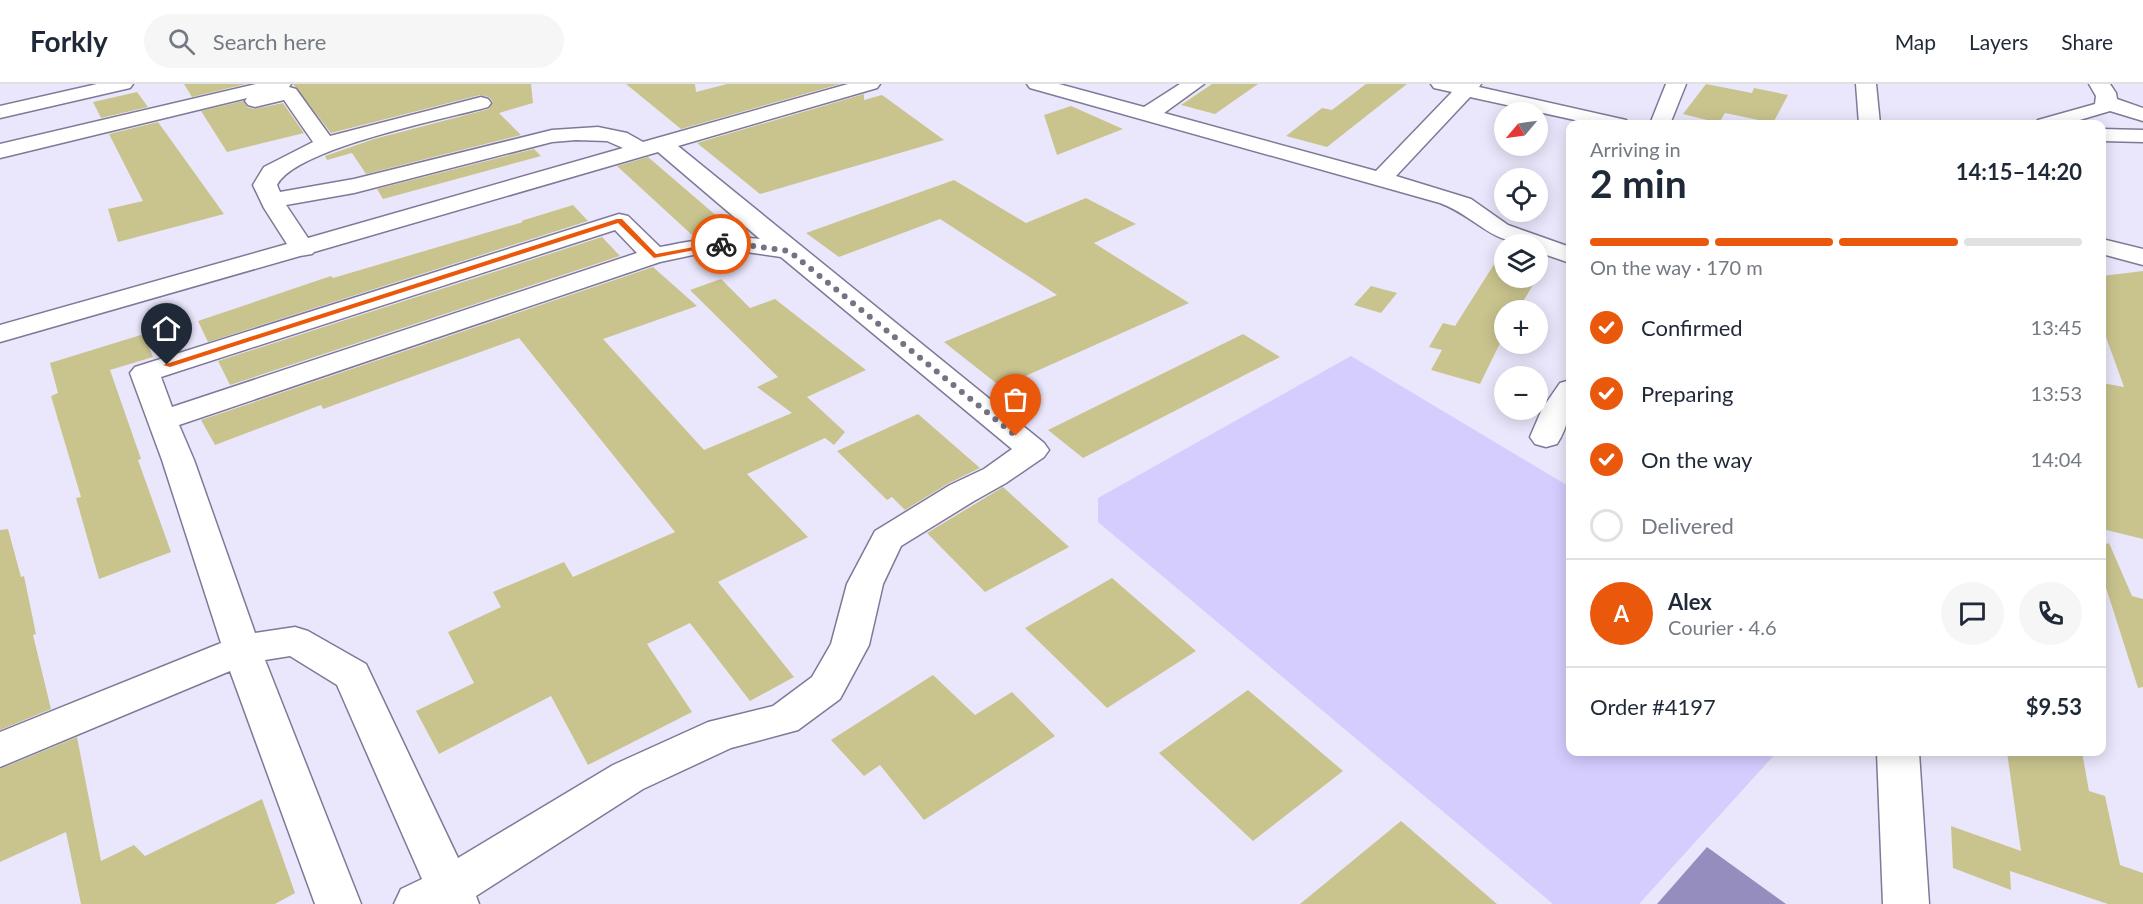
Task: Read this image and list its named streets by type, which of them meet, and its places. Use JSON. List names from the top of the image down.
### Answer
{
  "north": "bottom left",
  "page": {
    "header": "Forkly",
    "search": "Search here",
    "nav": ["Map", "Layers", "Share"],
    "map_buttons": ["+", "−"],
    "heading": ["2 min", "Arriving in", "14:15–14:20"],
    "panel": [
      "Alex",
      "Courier · 4.6",
      "Order #4197",
      "$9.53"
    ],
    "bar": "On the way · 170 m",
    "list": [
      ["Confirmed", "13:45"],
      ["Preparing", "13:53"],
      ["On the way", "14:04"],
      "Delivered"
    ],
    "round": "A"
  }
}
